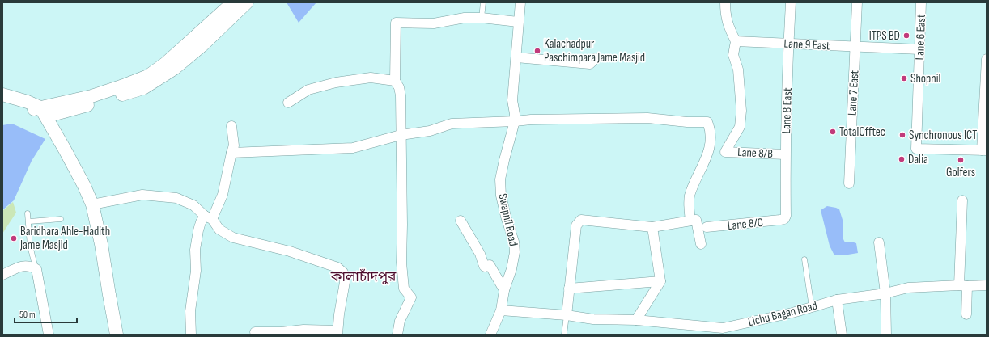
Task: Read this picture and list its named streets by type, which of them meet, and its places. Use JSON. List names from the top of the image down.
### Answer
{
  "streets": {
    "street": [
      "Lane 6 East",
      "Lane 9 East",
      "Lane 7 East",
      "Lane 8 East",
      "Lane 8/B",
      "Swapnil Road",
      "Lane 8/C",
      "Lichu Bagan Road"
    ]
  },
  "crossings": [
    ["Lane 6 East", "Lane 9 East"],
    ["Lane 9 East", "Lane 7 East"],
    ["Lane 9 East", "Lane 8 East"],
    ["Lane 9 East", "Lane 8/B"],
    ["Lane 8 East", "Lane 8/B"],
    ["Lane 8 East", "Lane 8/C"],
    ["Swapnil Road", "Lichu Bagan Road"]
  ],
  "districts": ["কালাচাঁদপুর"],
  "places": [
    "ITPS BD",
    "Kalachadpur Paschimpara Jame Masjid",
    "Shopnil",
    "TotalOfftec",
    "Synchronous ICT",
    "Dalia",
    "Golfers",
    "Baridhara Ahle-Hadith Jame Masjid"
  ],
  "scale_bar": "50 m"
}
